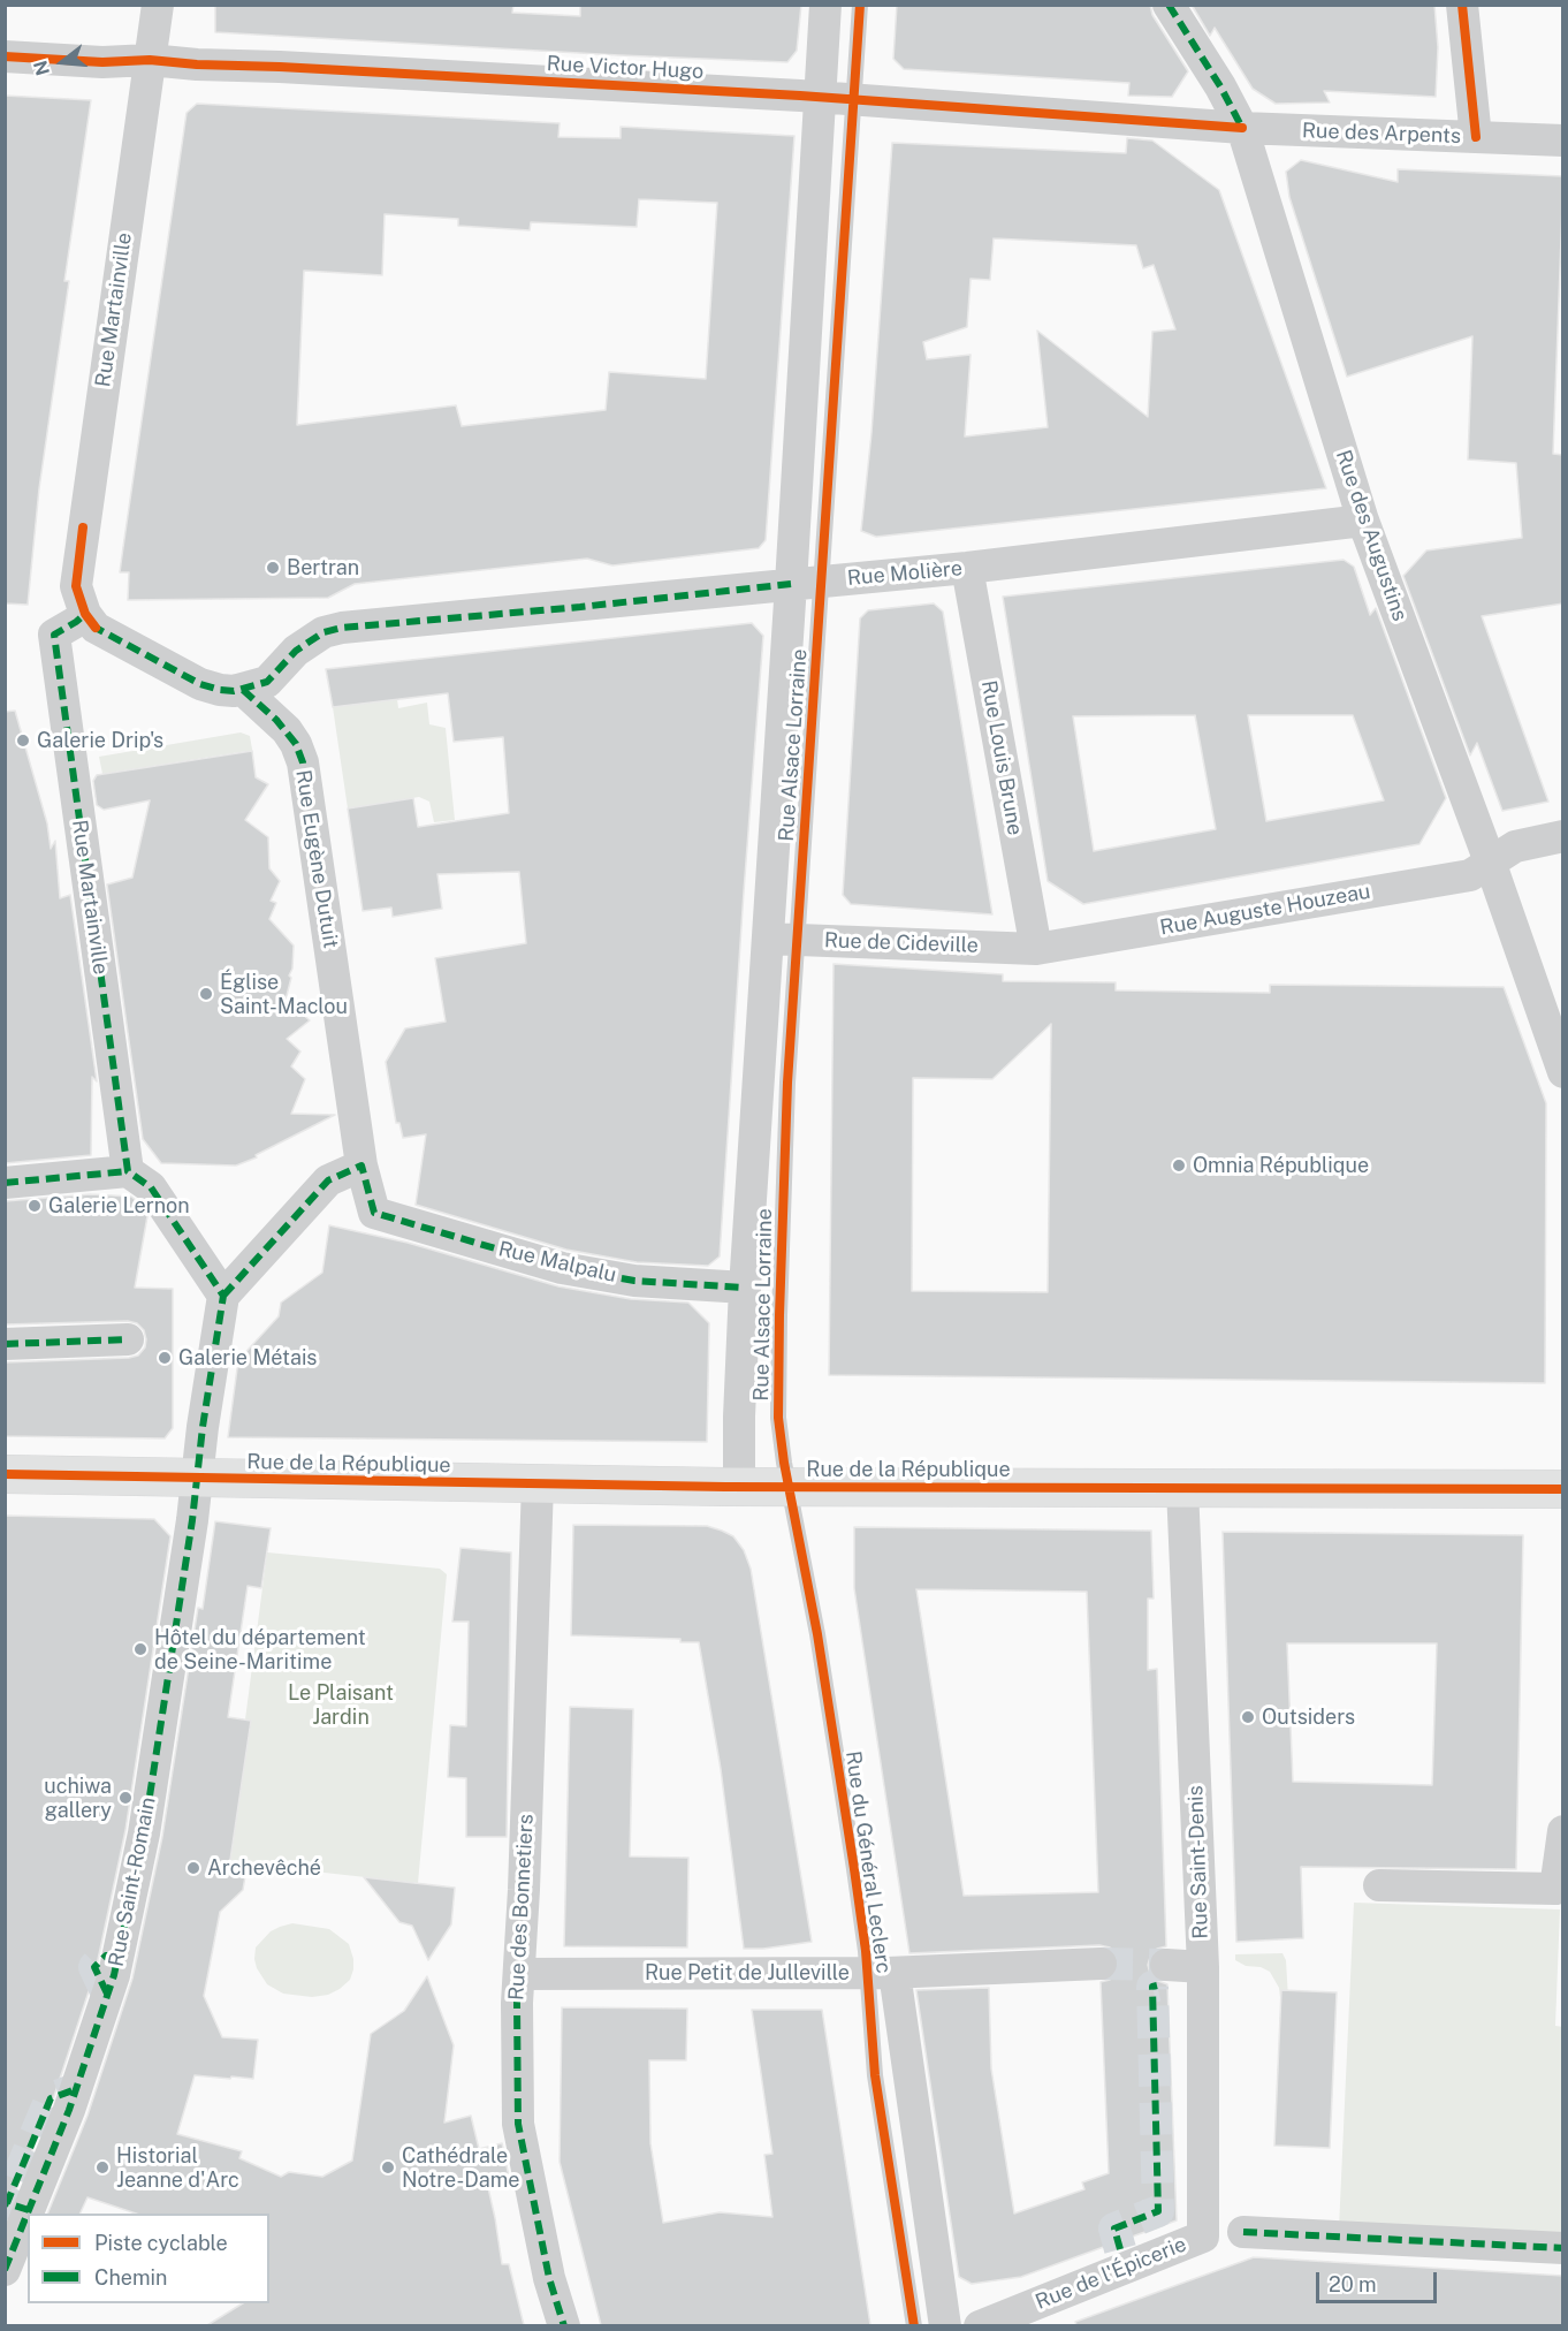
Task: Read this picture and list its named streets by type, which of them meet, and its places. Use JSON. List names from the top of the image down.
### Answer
{
  "streets": {
    "street": [
      "Rue Victor Hugo",
      "Rue des Arpents",
      "Rue Martainville",
      "Rue des Augustins",
      "Rue Molière",
      "Rue Alsace Lorraine",
      "Rue Louis Brune",
      "Rue Eugène Dutuit",
      "Rue Auguste Houzeau",
      "Rue de Cideville",
      "Rue Malpalu",
      "Rue de la République",
      "Rue du Général Leclerc",
      "Rue Saint-Denis",
      "Rue Saint-Romain",
      "Rue des Bonnetiers",
      "Rue Petit de Julleville",
      "Rue de l'Épicerie"
    ]
  },
  "crossings": [
    ["Rue Victor Hugo", "Rue des Arpents"],
    ["Rue Victor Hugo", "Rue Martainville"],
    ["Rue Victor Hugo", "Rue des Augustins"],
    ["Rue Victor Hugo", "Rue Alsace Lorraine"],
    ["Rue des Arpents", "Rue des Augustins"],
    ["Rue des Augustins", "Rue Molière"],
    ["Rue des Augustins", "Rue Auguste Houzeau"],
    ["Rue Molière", "Rue Alsace Lorraine"],
    ["Rue Molière", "Rue Louis Brune"],
    ["Rue Molière", "Rue Eugène Dutuit"],
    ["Rue Alsace Lorraine", "Rue de Cideville"],
    ["Rue Alsace Lorraine", "Rue Malpalu"],
    ["Rue Alsace Lorraine", "Rue de la République"],
    ["Rue Alsace Lorraine", "Rue du Général Leclerc"],
    ["Rue Louis Brune", "Rue Auguste Houzeau"],
    ["Rue Louis Brune", "Rue de Cideville"],
    ["Rue Eugène Dutuit", "Rue Malpalu"],
    ["Rue Auguste Houzeau", "Rue de Cideville"],
    ["Rue de la République", "Rue du Général Leclerc"],
    ["Rue de la République", "Rue Saint-Denis"],
    ["Rue de la République", "Rue Saint-Romain"],
    ["Rue de la République", "Rue des Bonnetiers"],
    ["Rue du Général Leclerc", "Rue Petit de Julleville"],
    ["Rue Saint-Denis", "Rue de l'Épicerie"],
    ["Rue des Bonnetiers", "Rue Petit de Julleville"]
  ],
  "parks": ["Le Plaisant Jardin"],
  "places": [
    "Bertran",
    "Galerie Drip's",
    "Église Saint-Maclou",
    "Omnia République",
    "Galerie Lernon",
    "Galerie Métais",
    "Hôtel du département de Seine-Maritime",
    "Outsiders",
    "uchiwa gallery",
    "Archevêché",
    "Historial Jeanne d'Arc",
    "Cathédrale Notre-Dame"
  ],
  "legend": ["Piste cyclable", "Chemin"],
  "scale_bar": "20 m",
  "north": "left"
}
